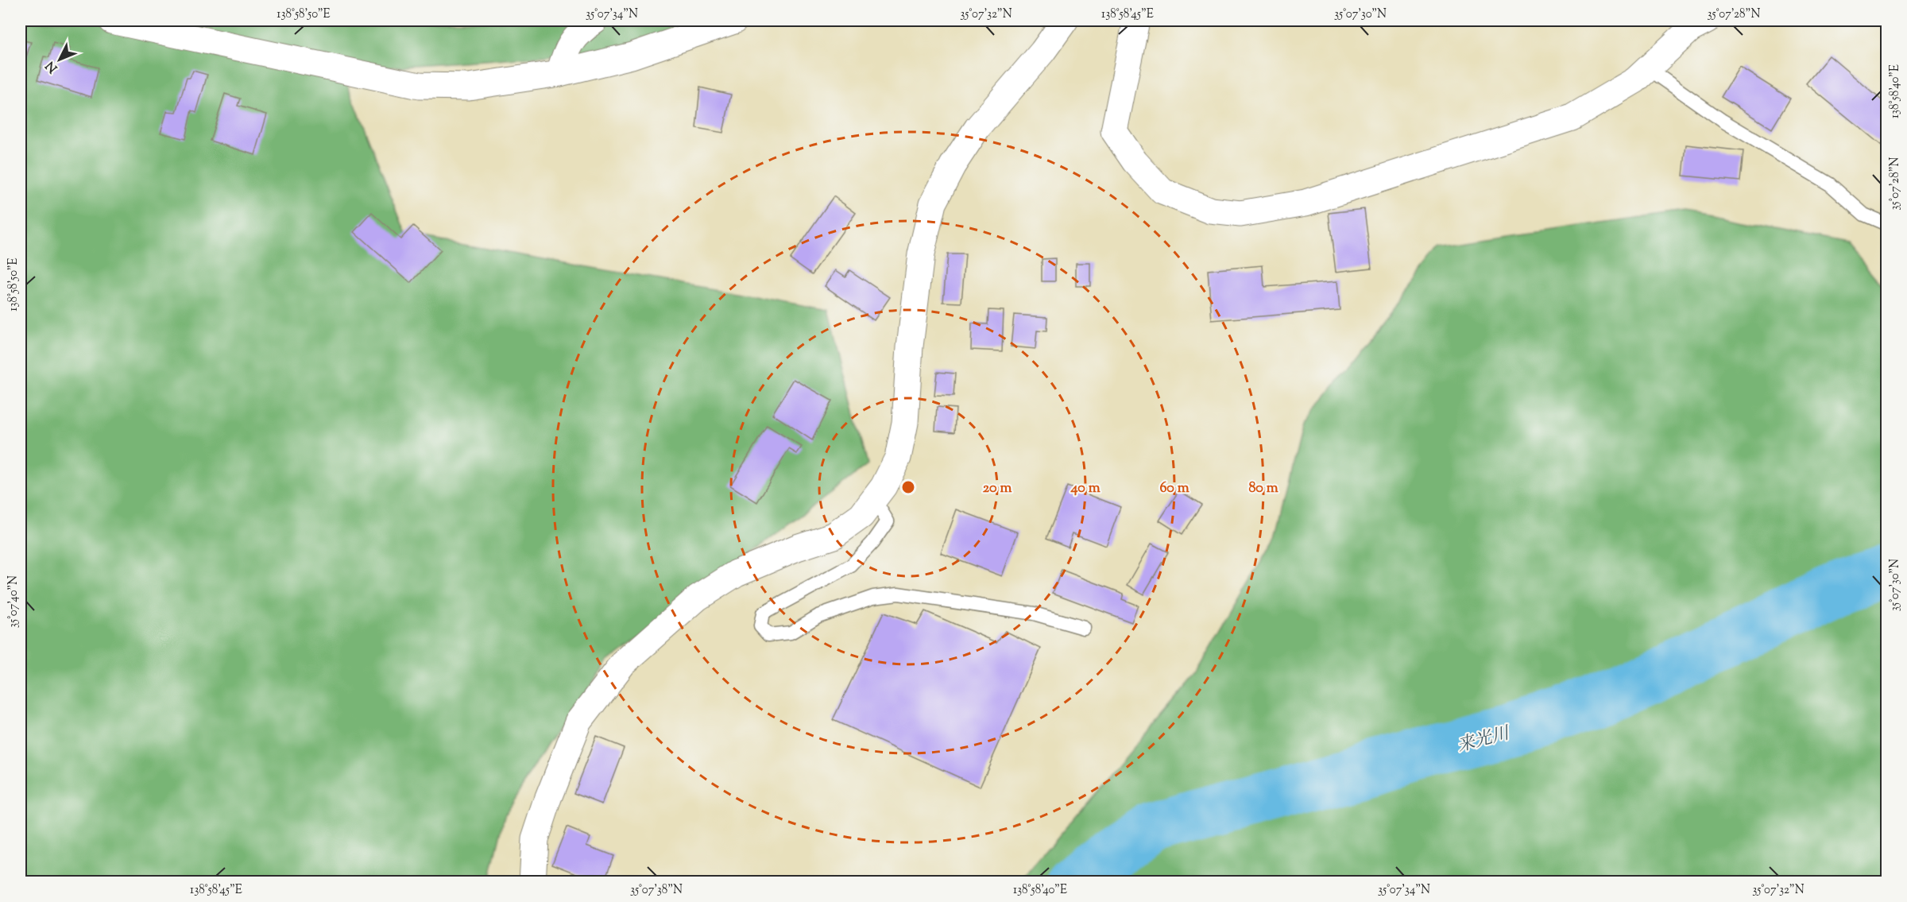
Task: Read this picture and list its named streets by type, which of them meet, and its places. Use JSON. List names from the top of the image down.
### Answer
{
  "water": ["来光川"],
  "north": "bottom left",
  "coordinates": [
    "138°58'50\"E",
    "35°07'34\"N",
    "35°07'32\"N",
    "138°58'45\"E",
    "35°07'30\"N",
    "35°07'28\"N",
    "138°58'40\"E",
    "35°07'40\"N",
    "35°07'38\"N"
  ],
  "rings": [
    "20 m",
    "40 m",
    "60 m",
    "80 m"
  ]
}
